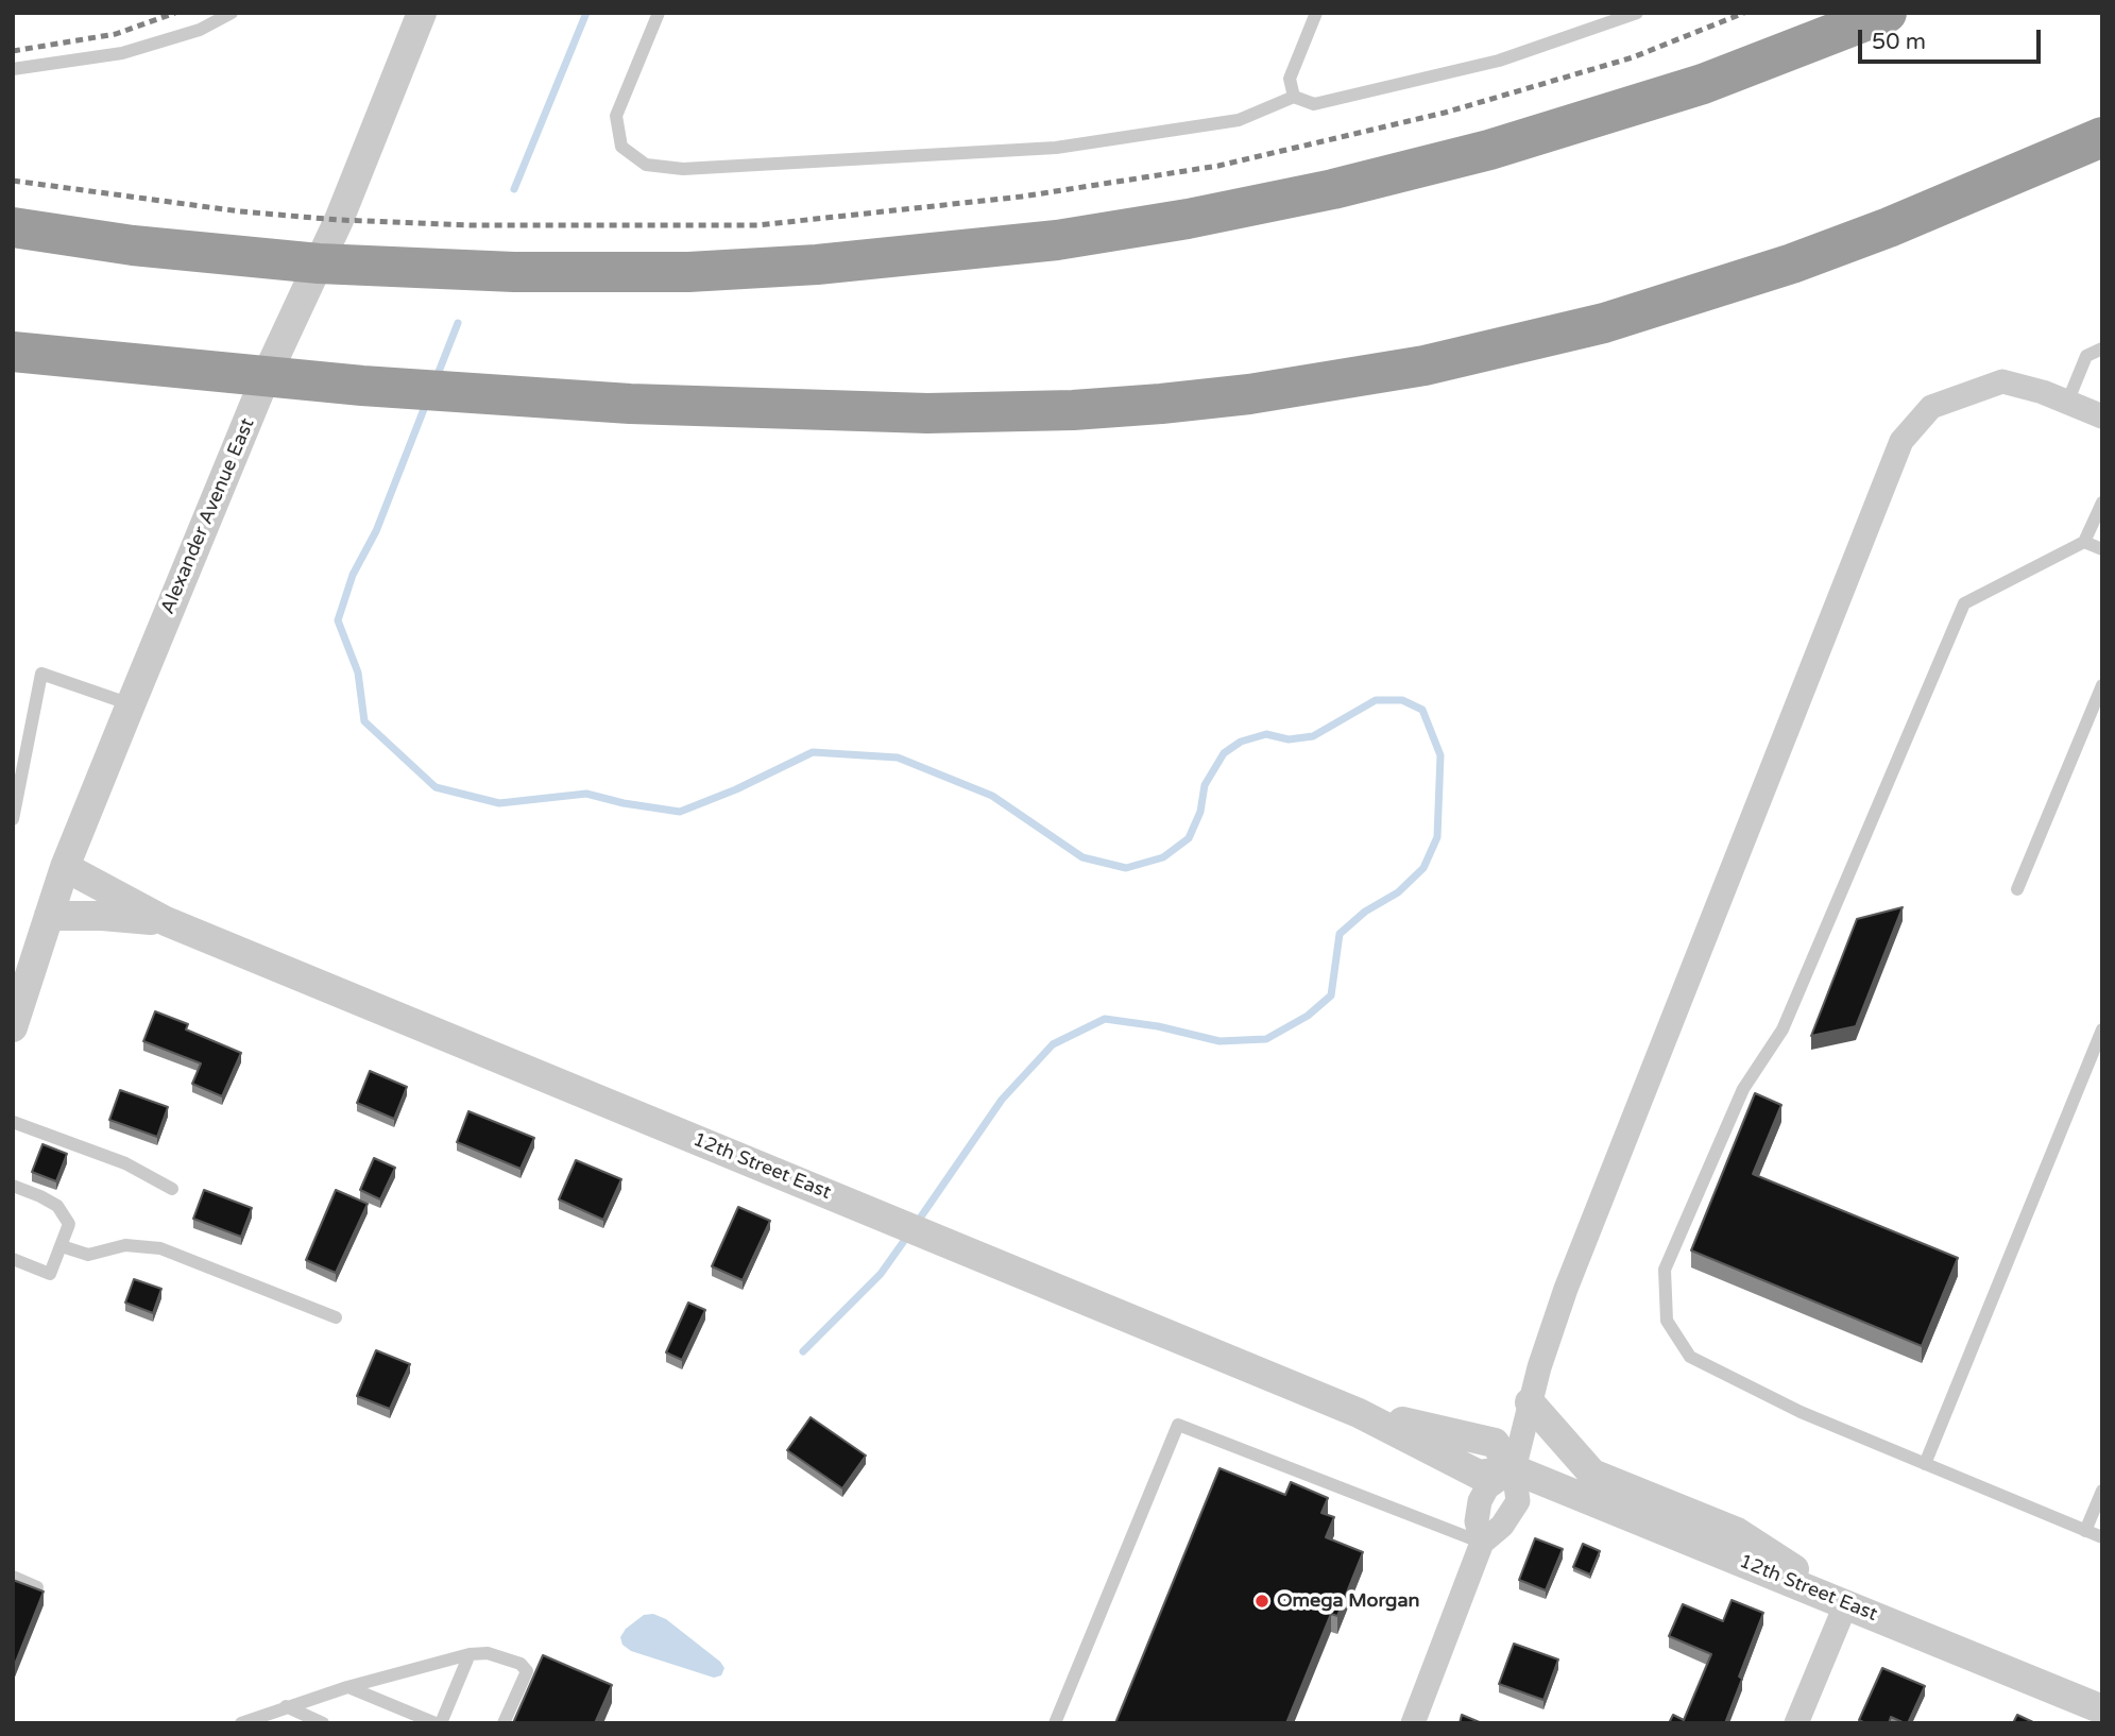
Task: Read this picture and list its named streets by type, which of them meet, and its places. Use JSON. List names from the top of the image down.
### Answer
{
  "streets": {
    "street": ["Alexander Avenue East", "12th Street East"]
  },
  "crossings": [
    ["Alexander Avenue East", "12th Street East"]
  ],
  "places": ["Omega Morgan"],
  "scale_bar": "50 m"
}
